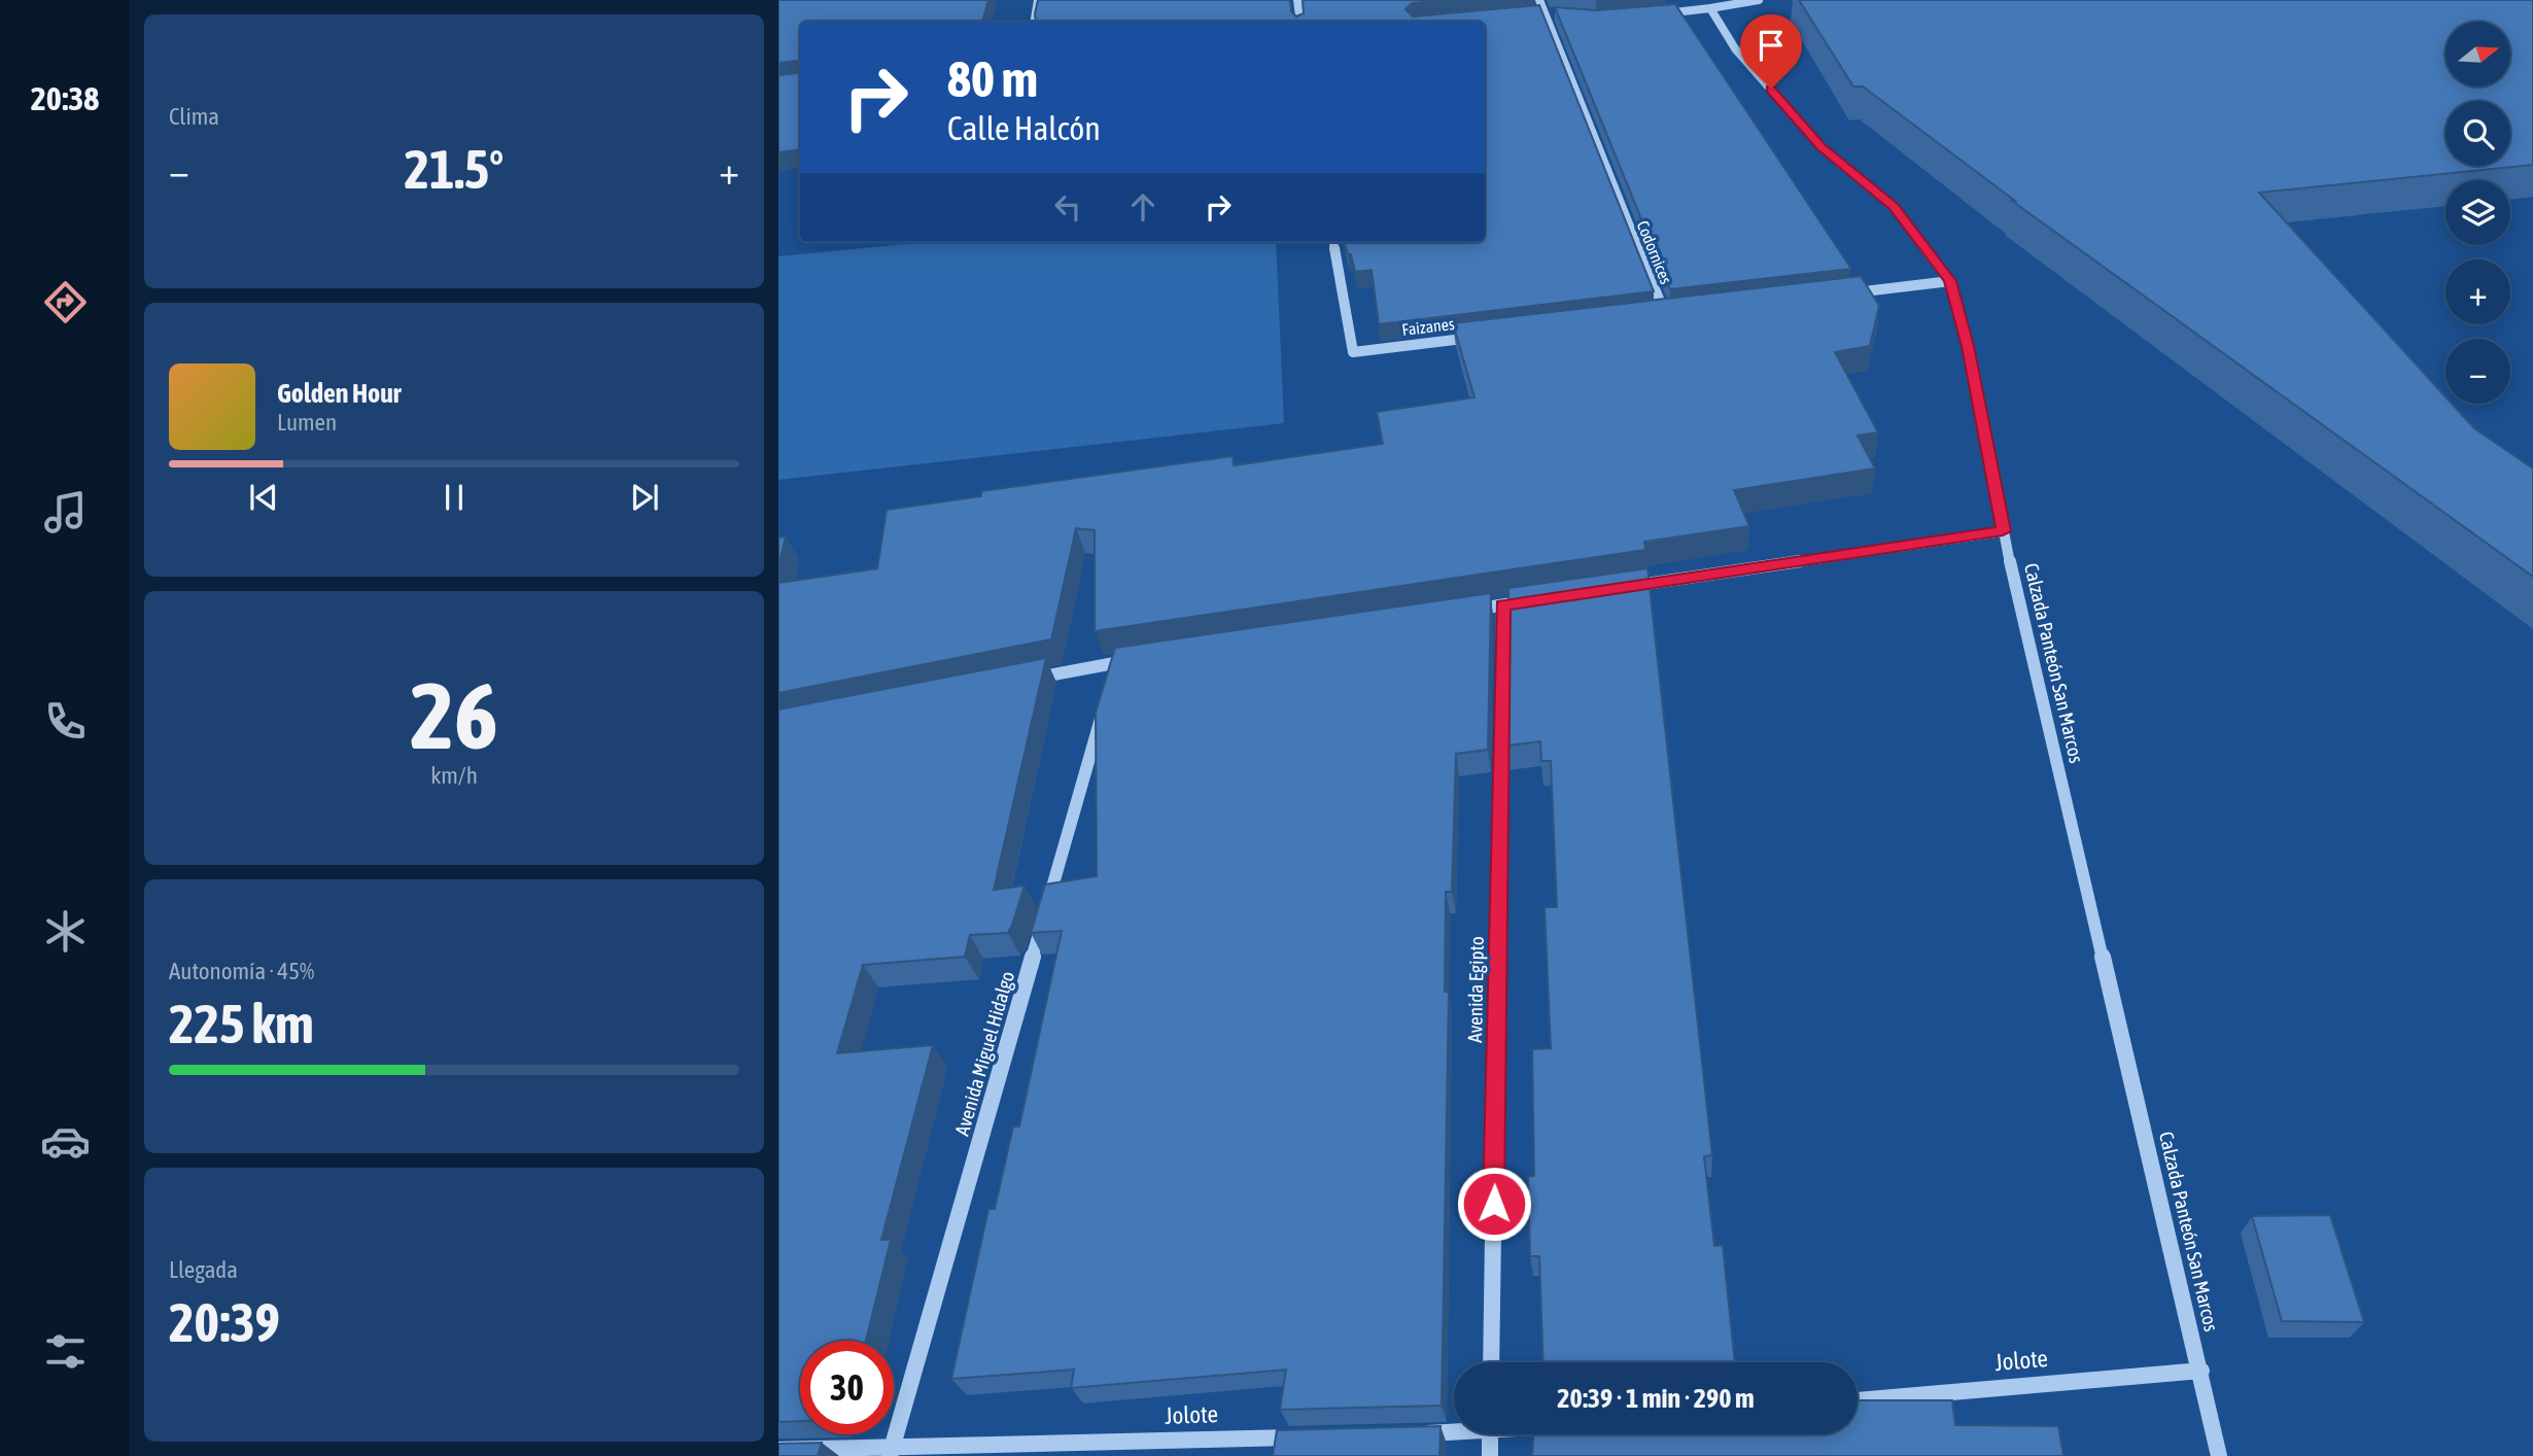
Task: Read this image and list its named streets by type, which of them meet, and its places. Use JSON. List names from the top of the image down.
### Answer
{
  "streets": {
    "street": [
      "Codornices",
      "Faizanes",
      "Calzada Panteón San Marcos",
      "Avenida Egipto",
      "Avenida Miguel Hidalgo",
      "Jolote"
    ]
  },
  "crossings": [
    ["Calzada Panteón San Marcos", "Jolote"],
    ["Avenida Miguel Hidalgo", "Jolote"]
  ],
  "north": "right",
  "page": {
    "tabs": "20:38",
    "tile": [
      "Clima",
      ["26", "km/h"],
      ["Autonomía · 45%", "225 km"],
      ["Llegada", "20:39"]
    ],
    "map_buttons": ["+", "−"],
    "turn": ["80 m", "Calle Halcón"],
    "heat": ["−", "21.5°", "+"],
    "song": ["Golden Hour", "Lumen"],
    "limit": "30",
    "trip": "20:39 · 1 min · 290 m"
  }
}
